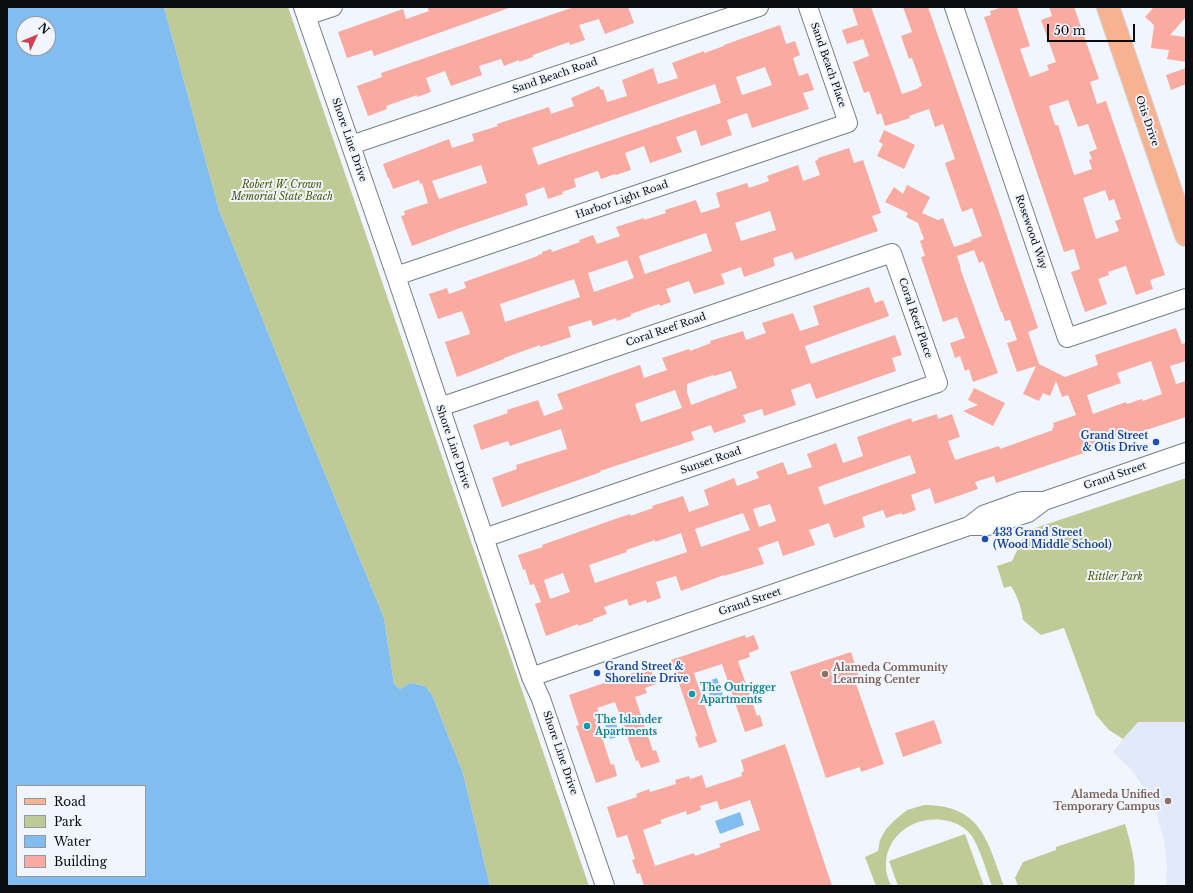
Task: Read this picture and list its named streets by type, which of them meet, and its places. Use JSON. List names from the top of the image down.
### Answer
{
  "streets": {
    "main road": ["Otis Drive"],
    "street": [
      "Sand Beach Place",
      "Sand Beach Road",
      "Shore Line Drive",
      "Harbor Light Road",
      "Rosewood Way",
      "Coral Reef Place",
      "Coral Reef Road",
      "Sunset Road",
      "Grand Street"
    ]
  },
  "crossings": [
    ["Sand Beach Place", "Harbor Light Road"],
    ["Sand Beach Road", "Shore Line Drive"],
    ["Shore Line Drive", "Harbor Light Road"],
    ["Shore Line Drive", "Coral Reef Road"],
    ["Shore Line Drive", "Sunset Road"],
    ["Shore Line Drive", "Grand Street"],
    ["Coral Reef Place", "Coral Reef Road"],
    ["Coral Reef Place", "Sunset Road"]
  ],
  "parks": ["Robert W. Crown Memorial State Beach", "Rittler Park"],
  "places": [
    "Grand Street & Otis Drive",
    "433 Grand Street (Wood Middle School)",
    "Grand Street & Shoreline Drive",
    "Alameda Community Learning Center",
    "The Outrigger Apartments",
    "The Islander Apartments",
    "Alameda Unified Temporary Campus"
  ],
  "legend": [
    "Road",
    "Park",
    "Water",
    "Building"
  ],
  "scale_bar": "50 m",
  "north": "top right"
}
